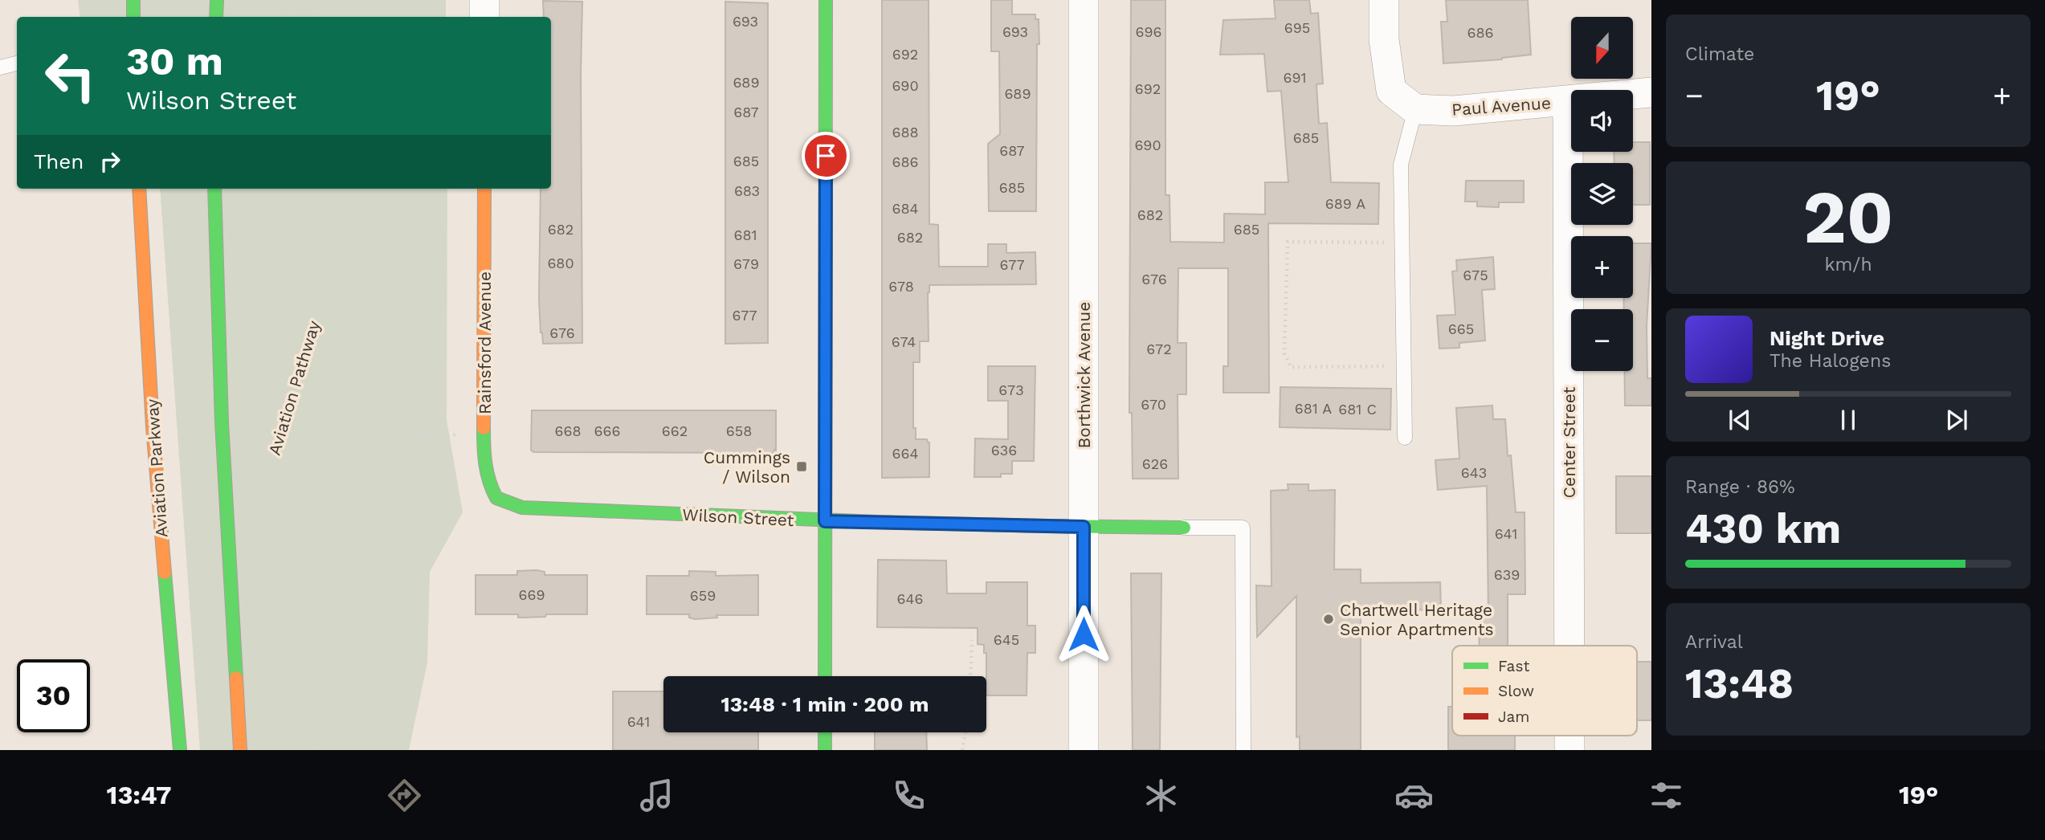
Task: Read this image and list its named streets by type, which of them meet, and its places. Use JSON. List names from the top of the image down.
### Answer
{
  "streets": {
    "street": [
      "Paul Avenue",
      "Rainsford Avenue",
      "Borthwick Avenue",
      "Center Street",
      "Aviation Parkway",
      "Wilson Street"
    ],
    "path": ["Aviation Pathway"]
  },
  "crossings": [
    ["Paul Avenue", "Center Street"],
    ["Rainsford Avenue", "Wilson Street"],
    ["Borthwick Avenue", "Wilson Street"]
  ],
  "places": {
    "transit": ["Cummings / Wilson"],
    "other": ["Chartwell Heritage Senior Apartments"]
  },
  "house_numbers": [
    "693",
    "695",
    "693",
    "696",
    "686",
    "692",
    "691",
    "689",
    "690",
    "692",
    "689",
    "687",
    "688",
    "685",
    "690",
    "687",
    "685",
    "686",
    "685",
    "683",
    "689 A",
    "684",
    "682",
    "682",
    "685",
    "681",
    "682",
    "680",
    "679",
    "677",
    "675",
    "676",
    "678",
    "677",
    "665",
    "676",
    "674",
    "672",
    "673",
    "670",
    "681 A",
    "681 C",
    "668",
    "666",
    "662",
    "658",
    "636",
    "664",
    "626",
    "643",
    "641",
    "639",
    "669",
    "659",
    "646",
    "645",
    "641"
  ],
  "legend": ["Fast", "Slow", "Jam"],
  "north": "bottom",
  "page": {
    "tile": [
      "Climate",
      ["20", "km/h"],
      ["Range · 86%", "430 km"],
      ["Arrival", "13:48"]
    ],
    "map_buttons": ["+", "−"],
    "turn": ["30 m", "Wilson Street"],
    "heat": ["−", "19°", "+"],
    "then": "Then",
    "song": ["Night Drive", "The Halogens"],
    "limit": "30",
    "trip": "13:48 · 1 min · 200 m",
    "tabs": ["13:47", "19°"]
  }
}
